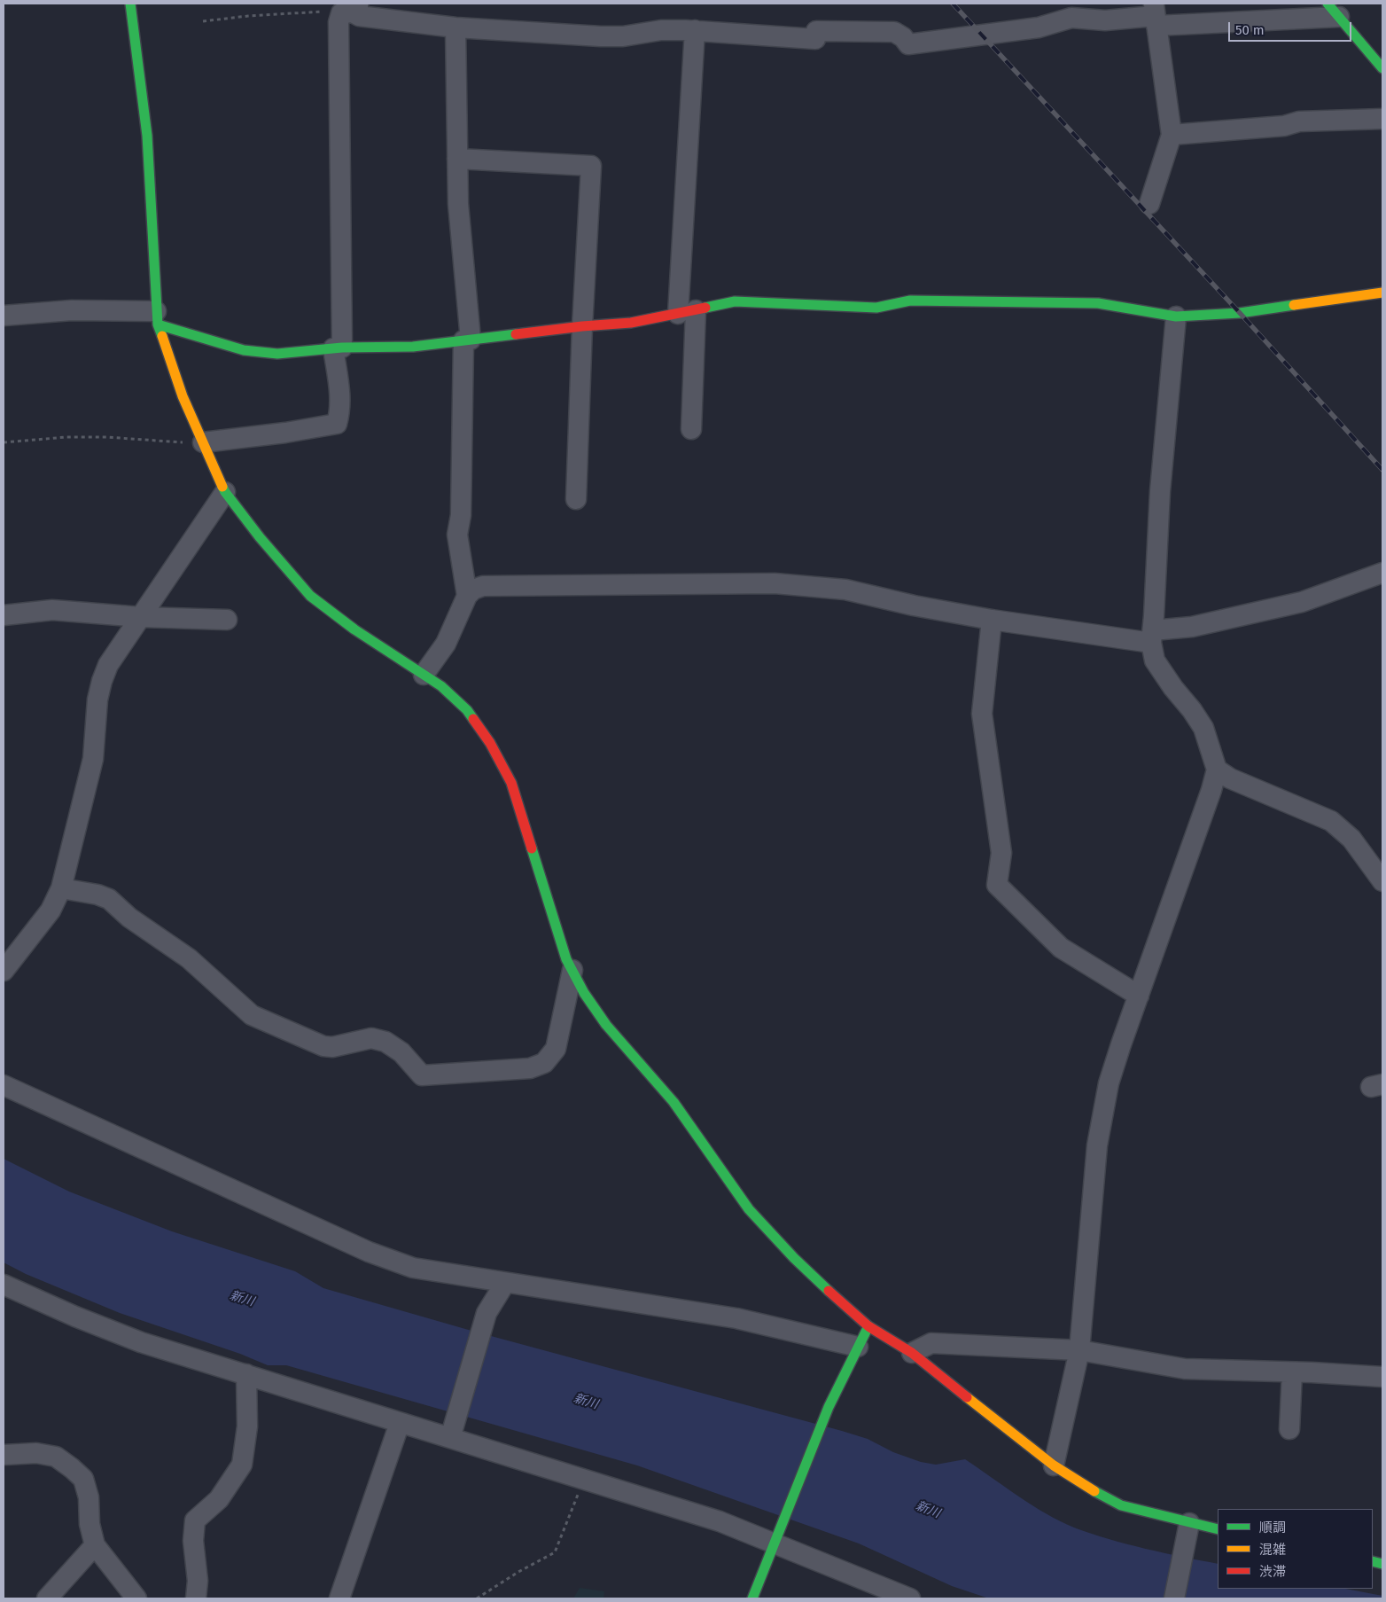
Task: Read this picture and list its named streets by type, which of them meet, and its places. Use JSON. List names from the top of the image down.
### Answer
{
  "water": ["新川"],
  "legend": ["順調", "混雑", "渋滞"],
  "scale_bar": "50 m"
}
